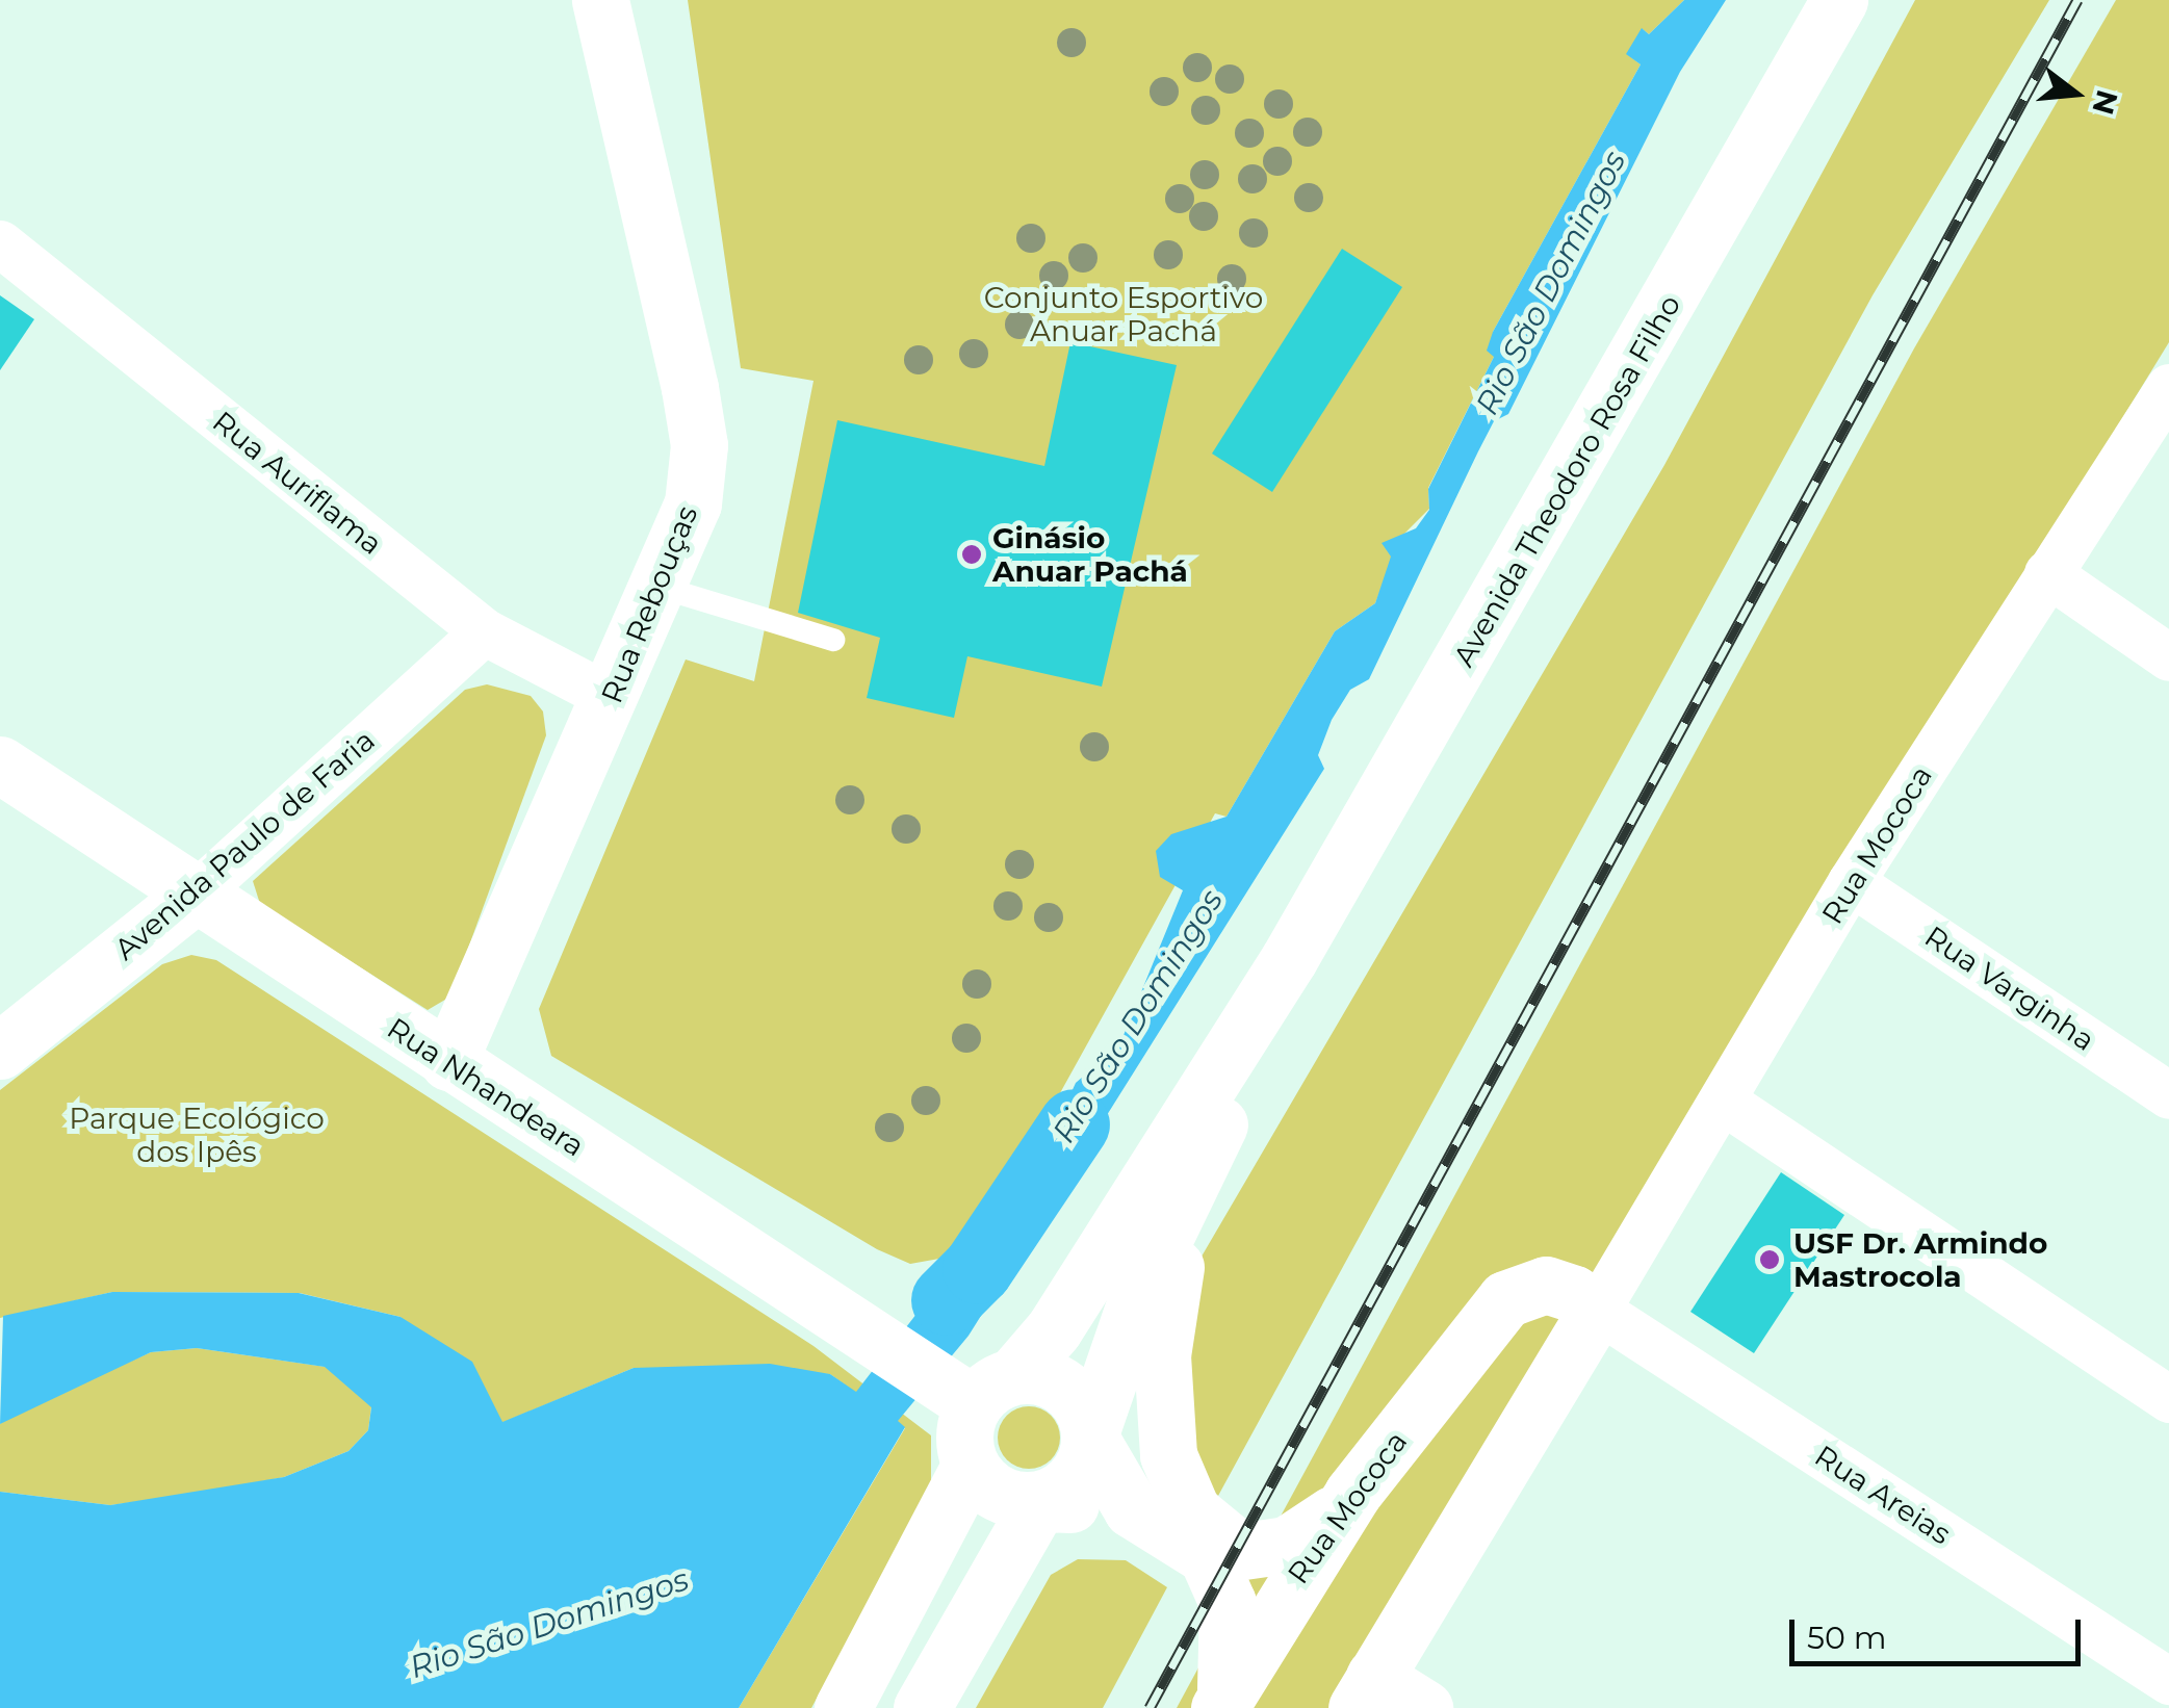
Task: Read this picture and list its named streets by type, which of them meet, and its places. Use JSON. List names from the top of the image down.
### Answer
{
  "streets": {
    "main road": [
      "Avenida Theodoro Rosa Filho",
      "Rua Rebouças",
      "Avenida Paulo de Faria",
      "Rua Mococa",
      "Rua Nhandeara"
    ],
    "street": ["Rua Auriflama", "Rua Varginha", "Rua Areias"]
  },
  "crossings": [
    ["Avenida Theodoro Rosa Filho", "Rua Nhandeara"],
    ["Rua Auriflama", "Rua Rebouças"],
    ["Rua Auriflama", "Avenida Paulo de Faria"],
    ["Rua Rebouças", "Rua Nhandeara"],
    ["Avenida Paulo de Faria", "Rua Nhandeara"],
    ["Rua Mococa", "Rua Varginha"],
    ["Rua Mococa", "Rua Areias"]
  ],
  "water": ["Rio São Domingos"],
  "parks": ["Conjunto Esportivo Anuar Pachá", "Parque Ecológico dos Ipês"],
  "places": ["Ginásio Anuar Pachá", "USF Dr. Armindo Mastrocola"],
  "scale_bar": "50 m",
  "north": "right"
}
